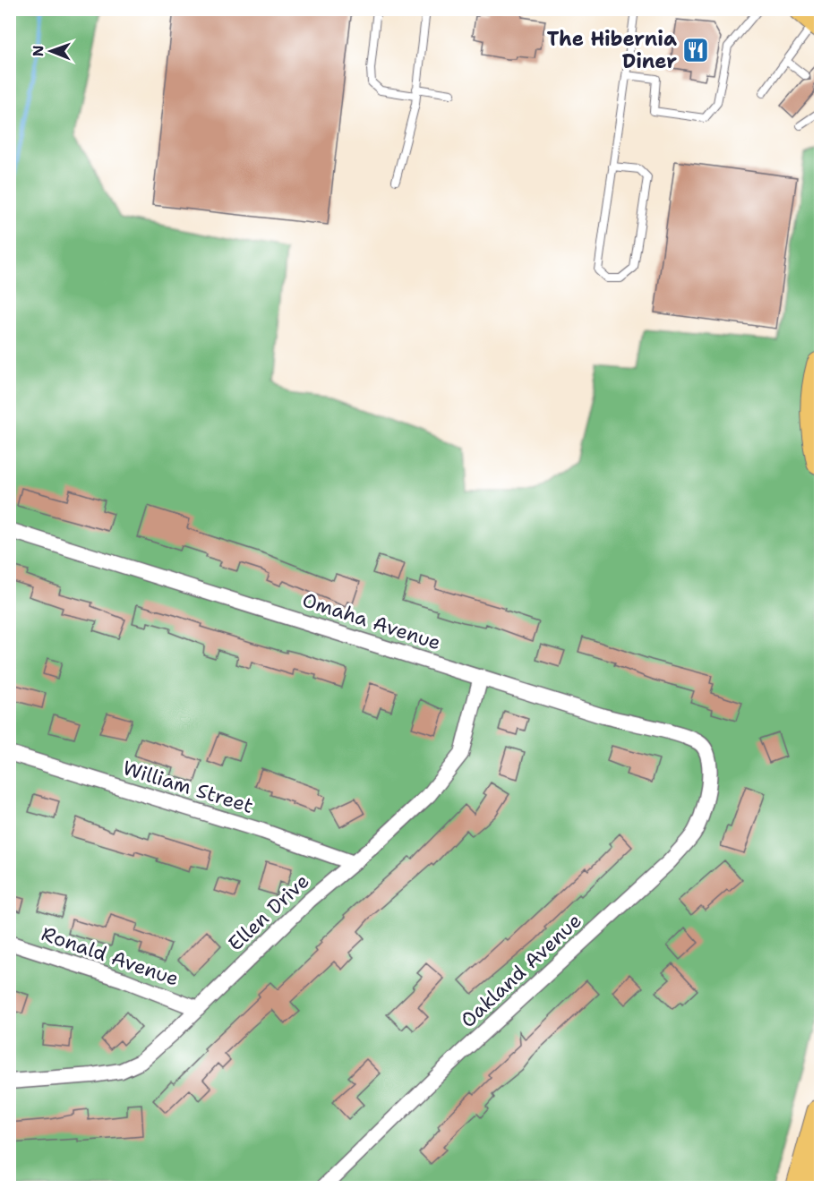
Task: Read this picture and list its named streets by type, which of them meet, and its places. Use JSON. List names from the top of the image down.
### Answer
{
  "streets": {
    "street": [
      "Omaha Avenue",
      "William Street",
      "Ellen Drive",
      "Ronald Avenue",
      "Oakland Avenue"
    ]
  },
  "crossings": [
    ["Omaha Avenue", "Ellen Drive"],
    ["Omaha Avenue", "Oakland Avenue"],
    ["William Street", "Ellen Drive"],
    ["Ellen Drive", "Ronald Avenue"]
  ],
  "places": {
    "restaurant": ["The Hibernia Diner"]
  },
  "north": "left"
}
